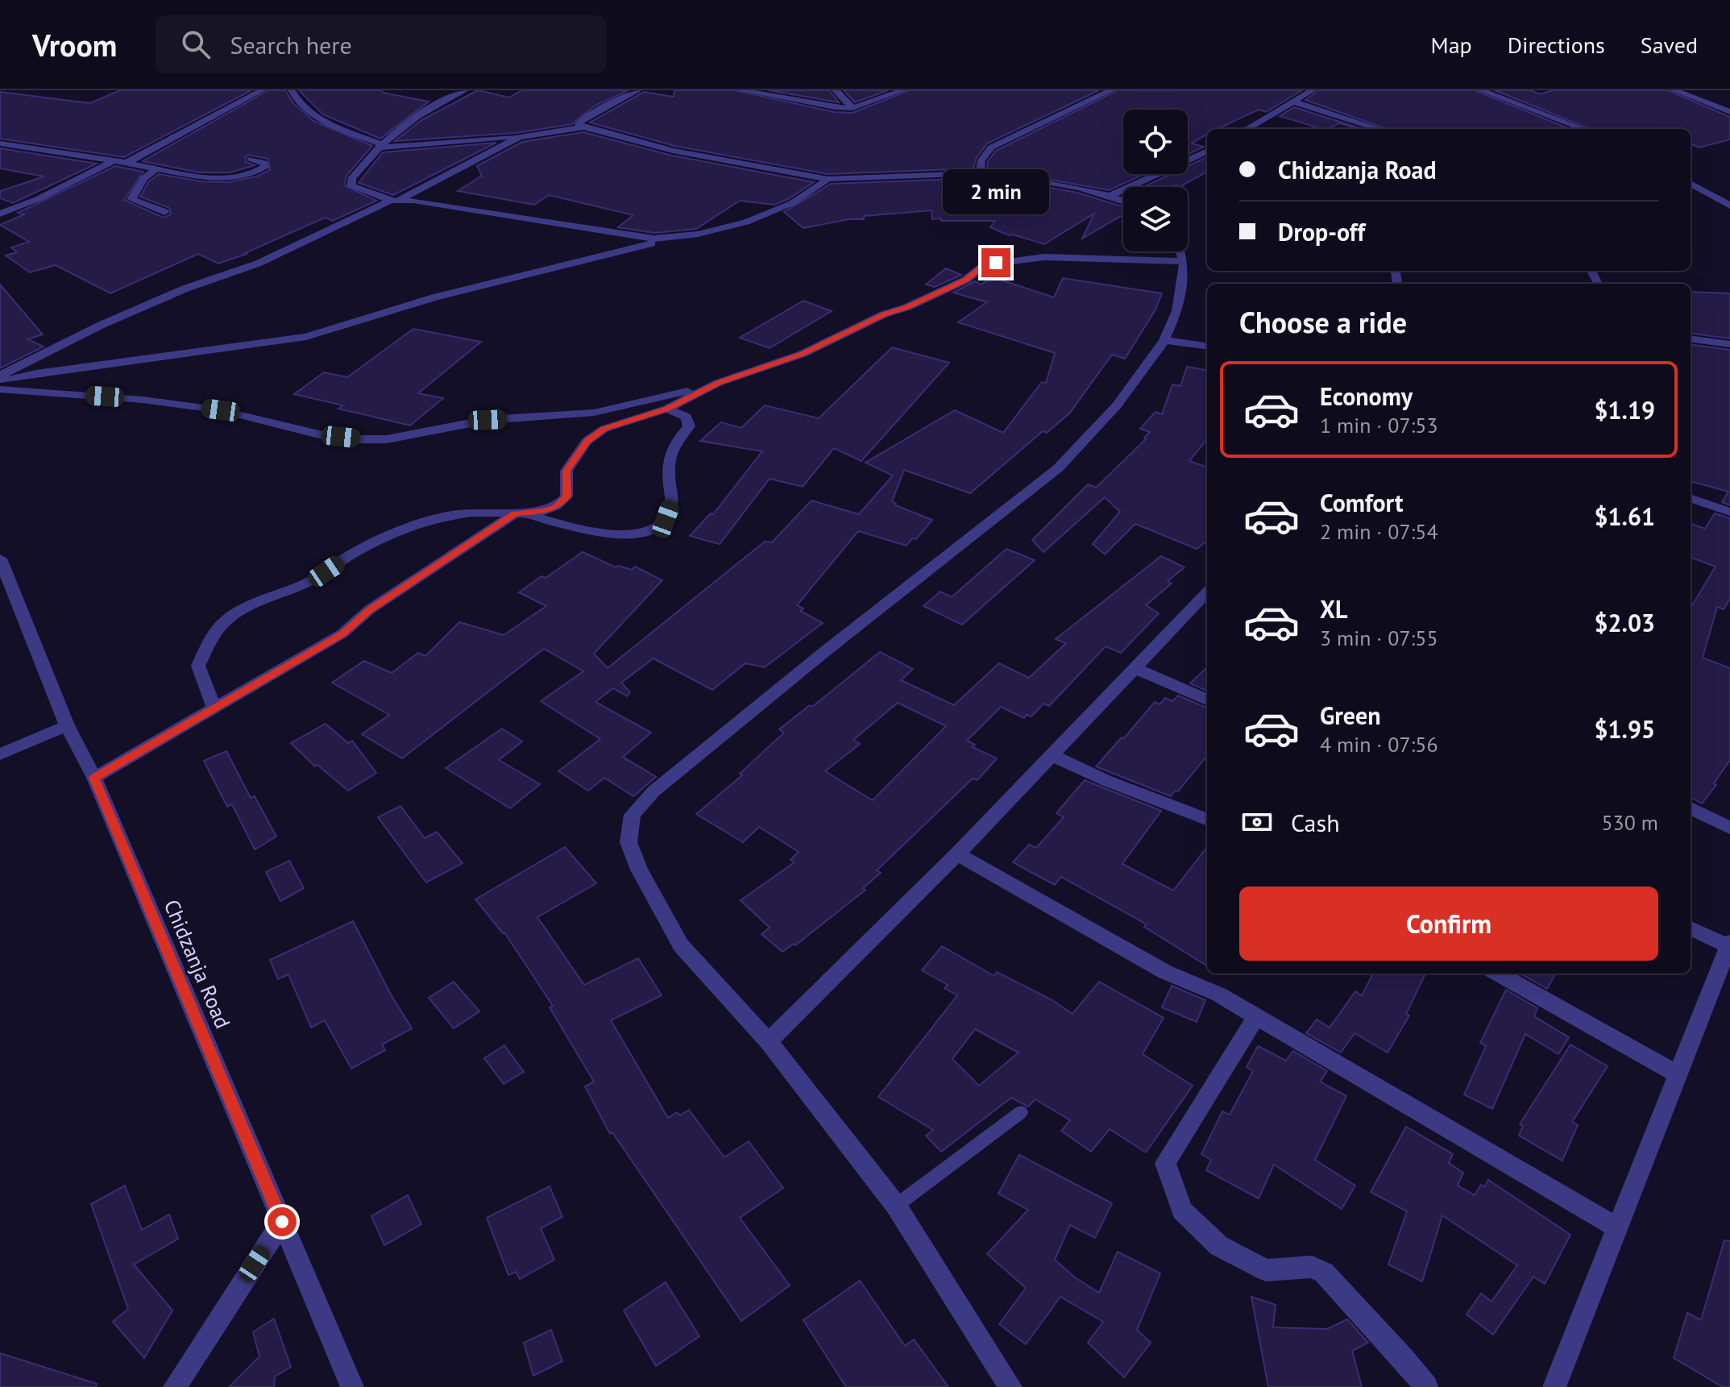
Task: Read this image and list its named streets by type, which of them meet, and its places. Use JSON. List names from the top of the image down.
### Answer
{
  "streets": {
    "street": ["Chidzanja Road"]
  },
  "page": {
    "header": "Vroom",
    "search": "Search here",
    "nav": ["Map", "Directions", "Saved"],
    "banner": ["Chidzanja Road", "Drop-off"],
    "bubble": "2 min",
    "heading": "Choose a ride",
    "list": [
      {
        "name": "Economy",
        "note": "1 min · 07:53",
        "value": "$1.19"
      },
      {
        "name": "Comfort",
        "note": "2 min · 07:54",
        "value": "$1.61"
      },
      {
        "name": "XL",
        "note": "3 min · 07:55",
        "value": "$2.03"
      },
      {
        "name": "Green",
        "note": "4 min · 07:56",
        "value": "$1.95"
      }
    ],
    "pay": ["Cash", "530 m"],
    "buttons": "Confirm"
  }
}
